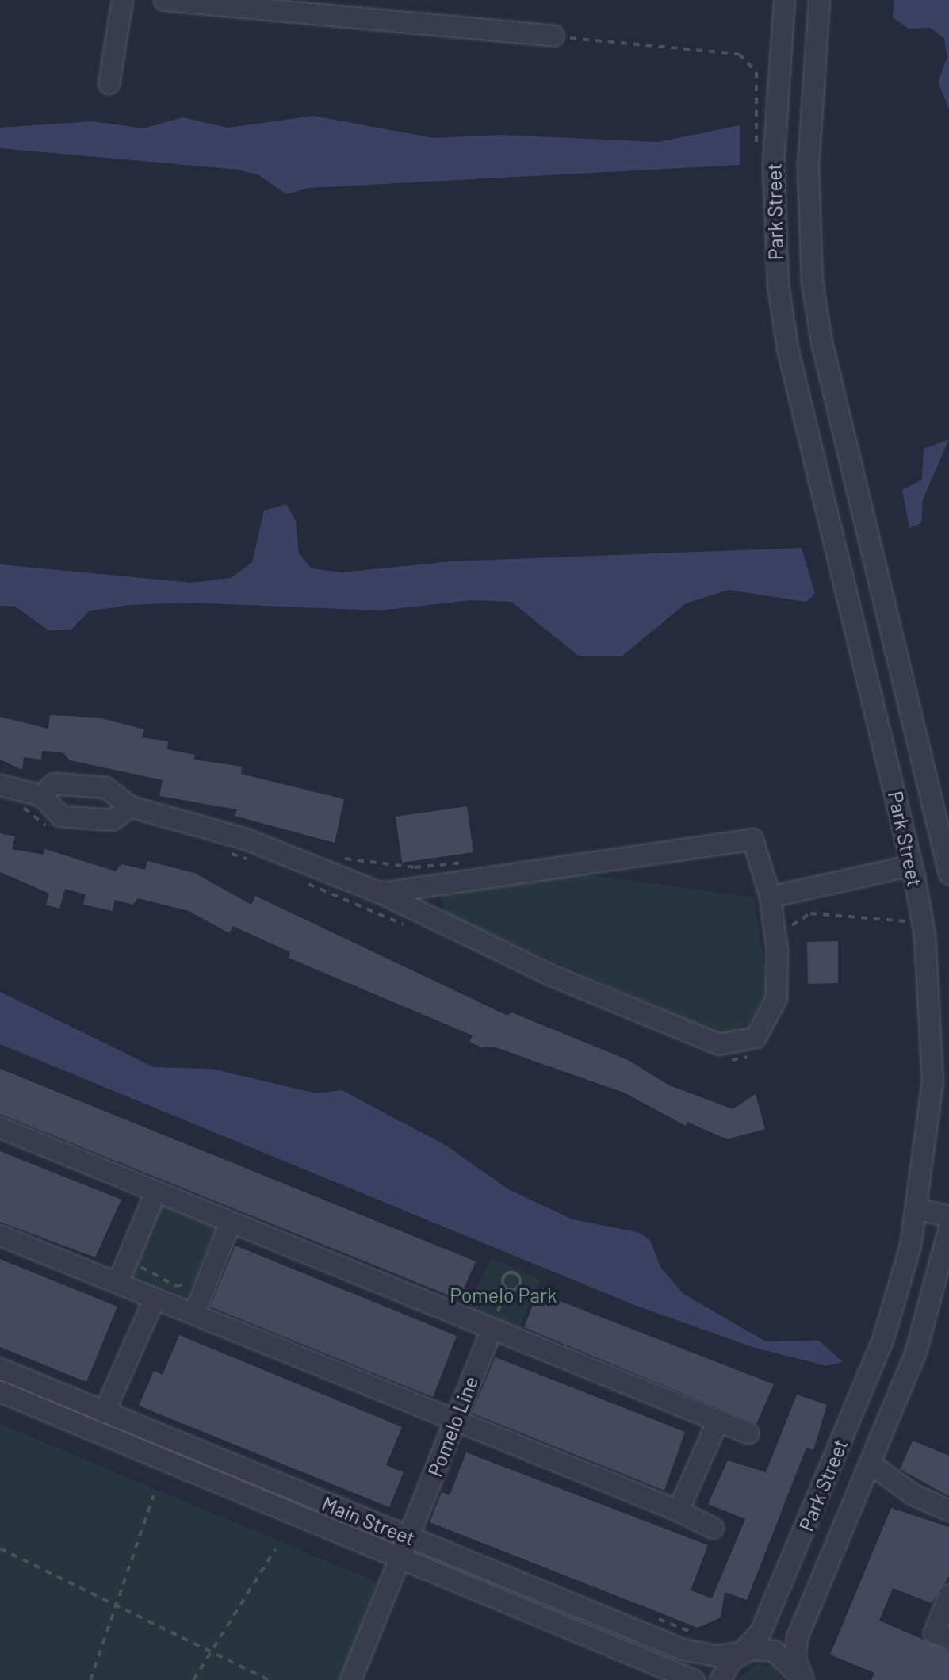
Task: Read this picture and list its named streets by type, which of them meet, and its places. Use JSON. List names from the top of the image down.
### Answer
{
  "streets": {
    "street": ["Park Street", "Pomelo Line", "Main Street"]
  },
  "crossings": [
    ["Park Street", "Main Street"],
    ["Pomelo Line", "Main Street"]
  ],
  "parks": ["Pomelo Park"]
}
